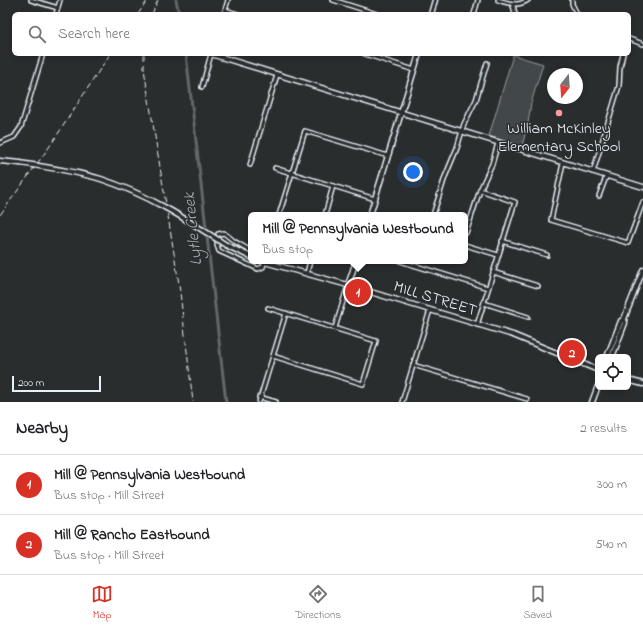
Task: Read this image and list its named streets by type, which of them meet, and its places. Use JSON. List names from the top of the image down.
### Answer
{
  "streets": {
    "main road": ["MILL STREET"]
  },
  "water": ["Lytle Creek"],
  "places": ["William McKinley Elementary School"],
  "scale_bar": "200 m",
  "north": "bottom",
  "page": {
    "search": "Search here",
    "popup": ["Mill @ Pennsylvania Westbound", "Bus stop"],
    "pins": ["1", "2"],
    "scale": "200 m",
    "heading": ["Nearby", "2 results"],
    "list": [
      {
        "mark": "1",
        "name": "Mill @ Pennsylvania Westbound",
        "note": "Bus stop · Mill Street",
        "value": "300 m"
      },
      {
        "mark": "2",
        "name": "Mill @ Rancho Eastbound",
        "note": "Bus stop · Mill Street",
        "value": "540 m"
      }
    ],
    "nav": ["Map", "Directions", "Saved"]
  }
}
